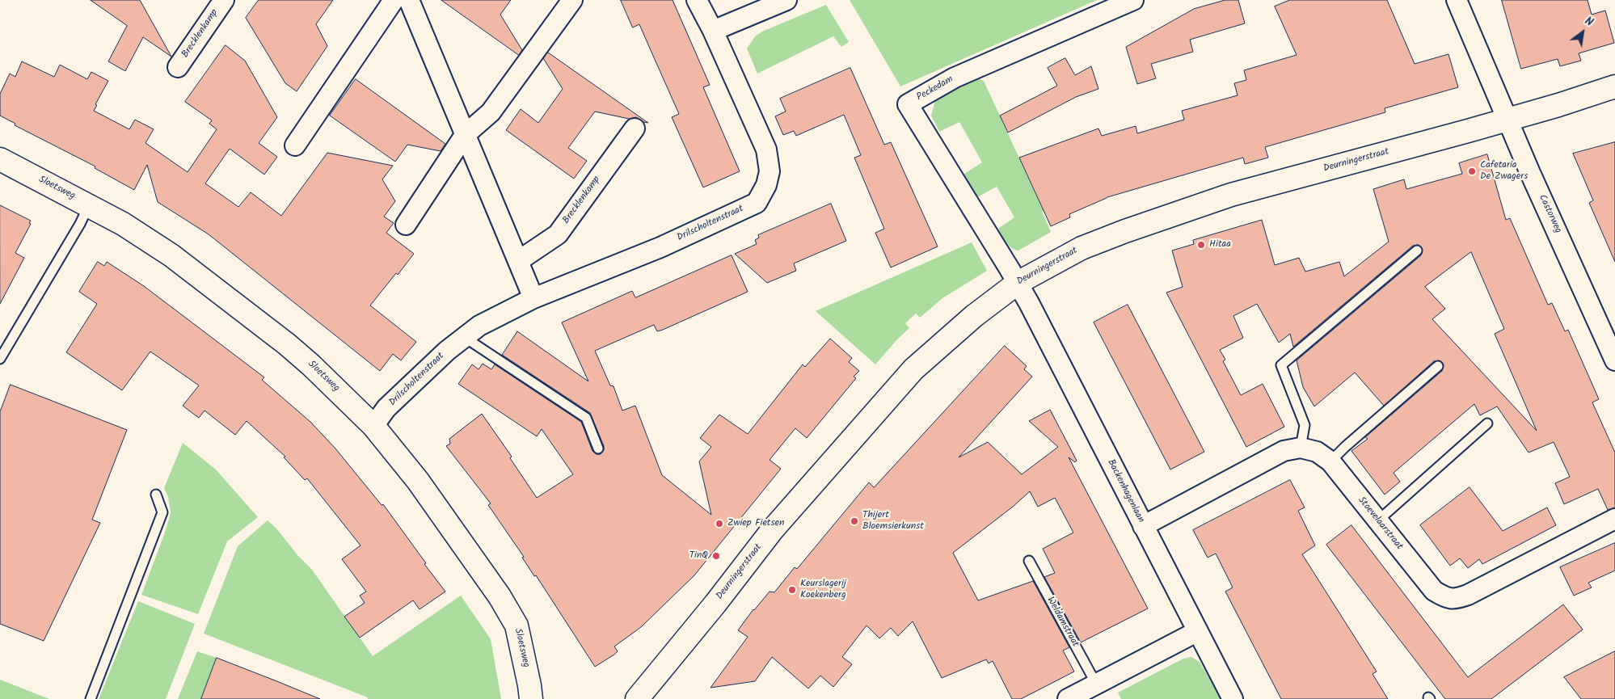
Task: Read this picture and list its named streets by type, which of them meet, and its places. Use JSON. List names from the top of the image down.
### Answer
{
  "streets": {
    "main road": ["Deurningerstraat", "Sloetsweg"],
    "street": [
      "Brecklenkamp",
      "Peckedam",
      "Castorweg",
      "Drilscholtenstraat",
      "Backenhagenlaan",
      "Stoevelaarstraat"
    ],
    "lane": ["Weldamstraat"]
  },
  "crossings": [
    ["Peckedam", "Deurningerstraat"],
    ["Peckedam", "Backenhagenlaan"],
    ["Deurningerstraat", "Castorweg"],
    ["Deurningerstraat", "Backenhagenlaan"],
    ["Sloetsweg", "Drilscholtenstraat"]
  ],
  "places": [
    "Cafetaria De Zwagers",
    "Hitaa",
    "Thijert Bloemsierkunst",
    "Zwiep Fietsen",
    "TinQ",
    "Keurslagerij Koekenberg"
  ],
  "north": "top right"
}
